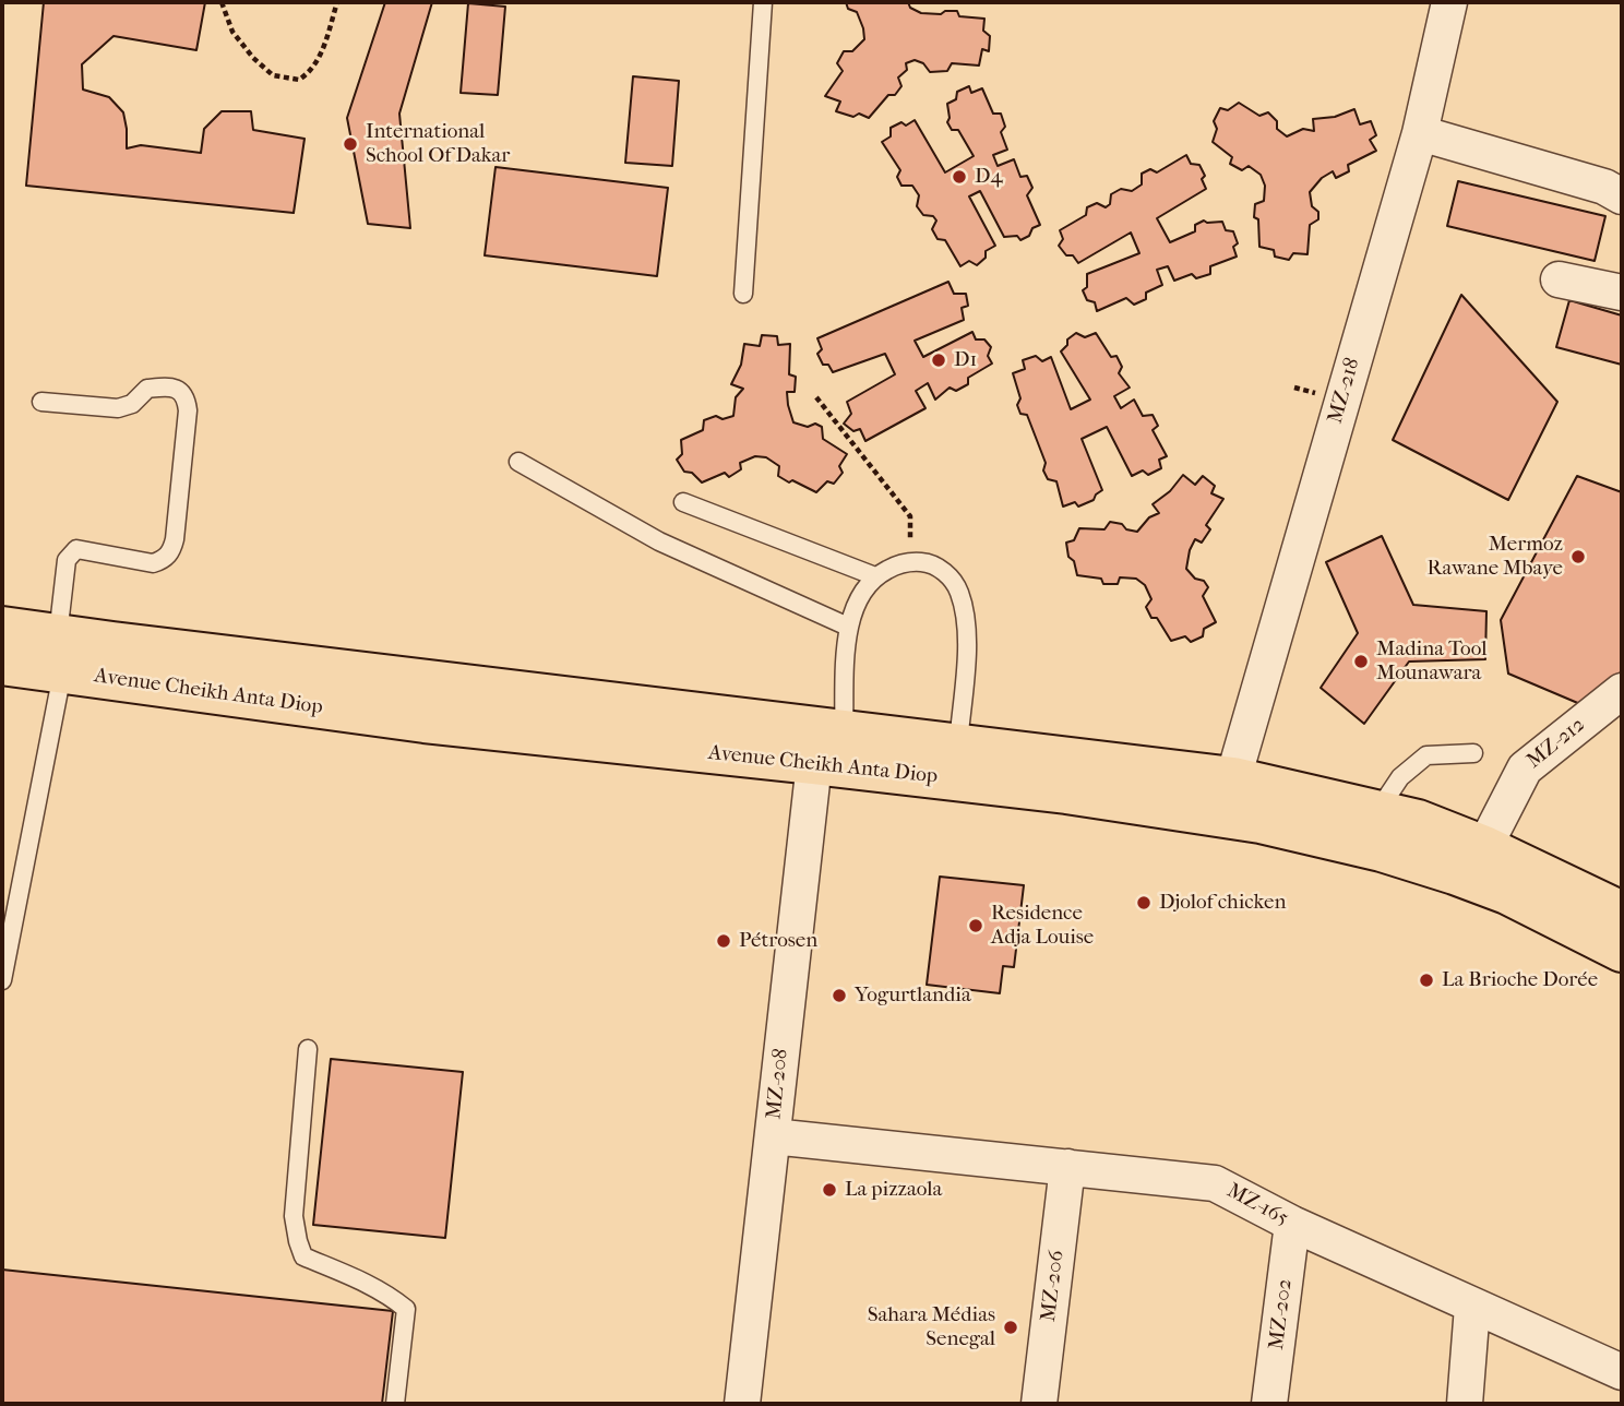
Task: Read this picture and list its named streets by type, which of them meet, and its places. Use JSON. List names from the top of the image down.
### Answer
{
  "streets": {
    "main road": ["Avenue Cheikh Anta Diop"],
    "street": [
      "MZ-218",
      "MZ-212",
      "MZ-208",
      "MZ-165",
      "MZ-206",
      "MZ-202"
    ]
  },
  "crossings": [
    ["MZ-218", "Avenue Cheikh Anta Diop"],
    ["Avenue Cheikh Anta Diop", "MZ-212"],
    ["Avenue Cheikh Anta Diop", "MZ-208"],
    ["MZ-208", "MZ-165"],
    ["MZ-165", "MZ-206"],
    ["MZ-165", "MZ-202"]
  ],
  "places": [
    "International School Of Dakar",
    "D4",
    "D1",
    "Mermoz Rawane Mbaye",
    "Madina Tool Mounawara",
    "Djolof chicken",
    "Residence Adja Louise",
    "Pétrosen",
    "La Brioche Dorée",
    "Yogurtlandia",
    "La pizzaola",
    "Sahara Médias Senegal"
  ]
}
